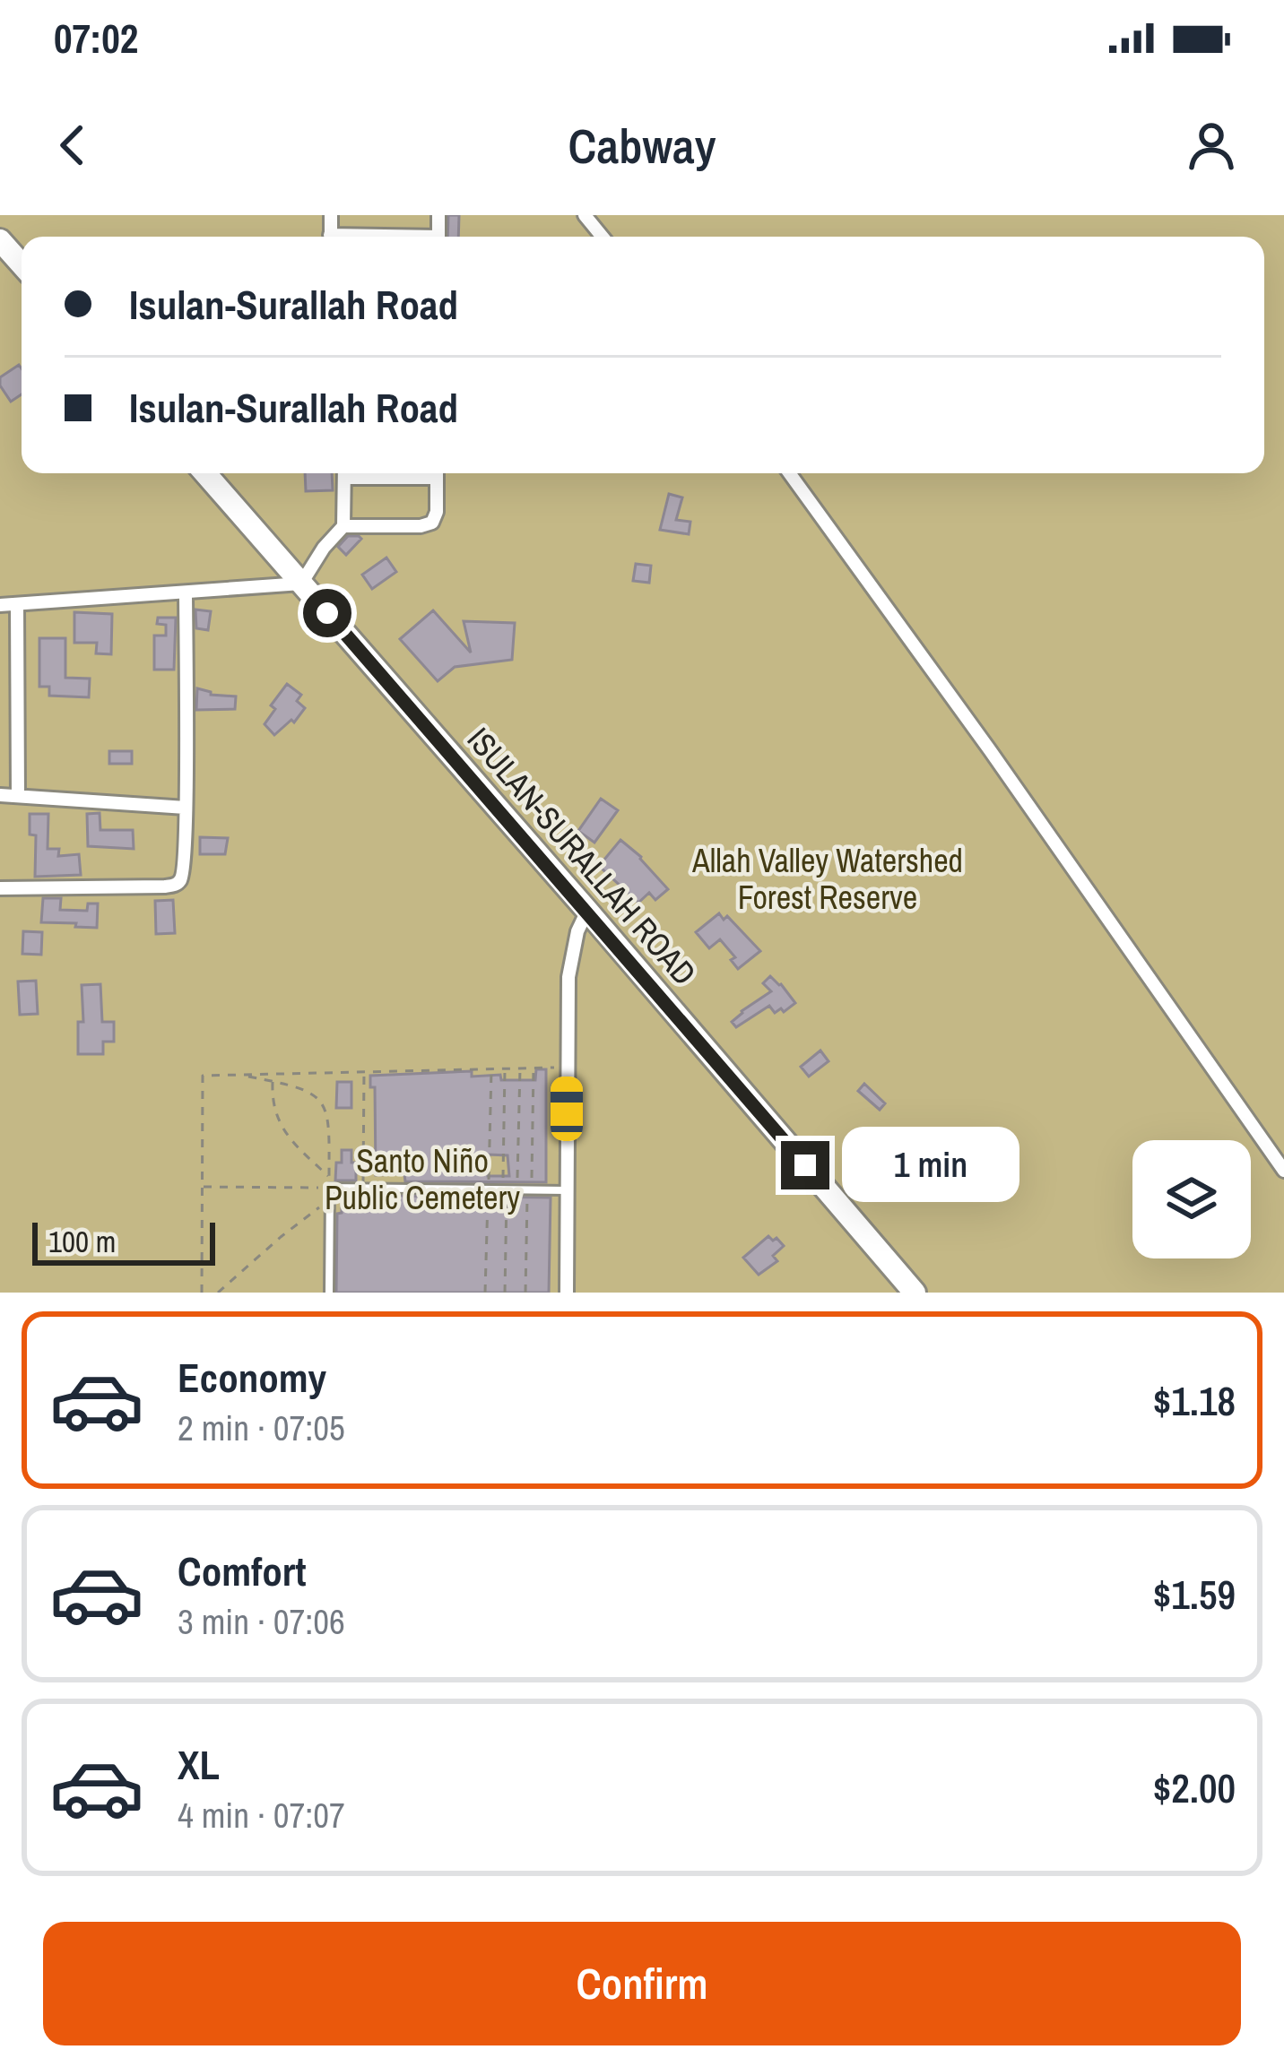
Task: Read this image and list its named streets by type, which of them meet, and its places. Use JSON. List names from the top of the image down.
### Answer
{
  "streets": {
    "highway": ["ISULAN-SURALLAH ROAD"]
  },
  "parks": ["Allah Valley Watershed Forest Reserve", "Santo Niño Public Cemetery"],
  "scale_bar": "100 m",
  "page": {
    "status": "07:02",
    "header": "Cabway",
    "banner": ["Isulan-Surallah Road", "Isulan-Surallah Road"],
    "bubble": "1 min",
    "scale": "100 m",
    "list": [
      {
        "name": "Economy",
        "note": "2 min · 07:05",
        "value": "$1.18"
      },
      {
        "name": "Comfort",
        "note": "3 min · 07:06",
        "value": "$1.59"
      },
      {
        "name": "XL",
        "note": "4 min · 07:07",
        "value": "$2.00"
      }
    ],
    "buttons": "Confirm"
  }
}
